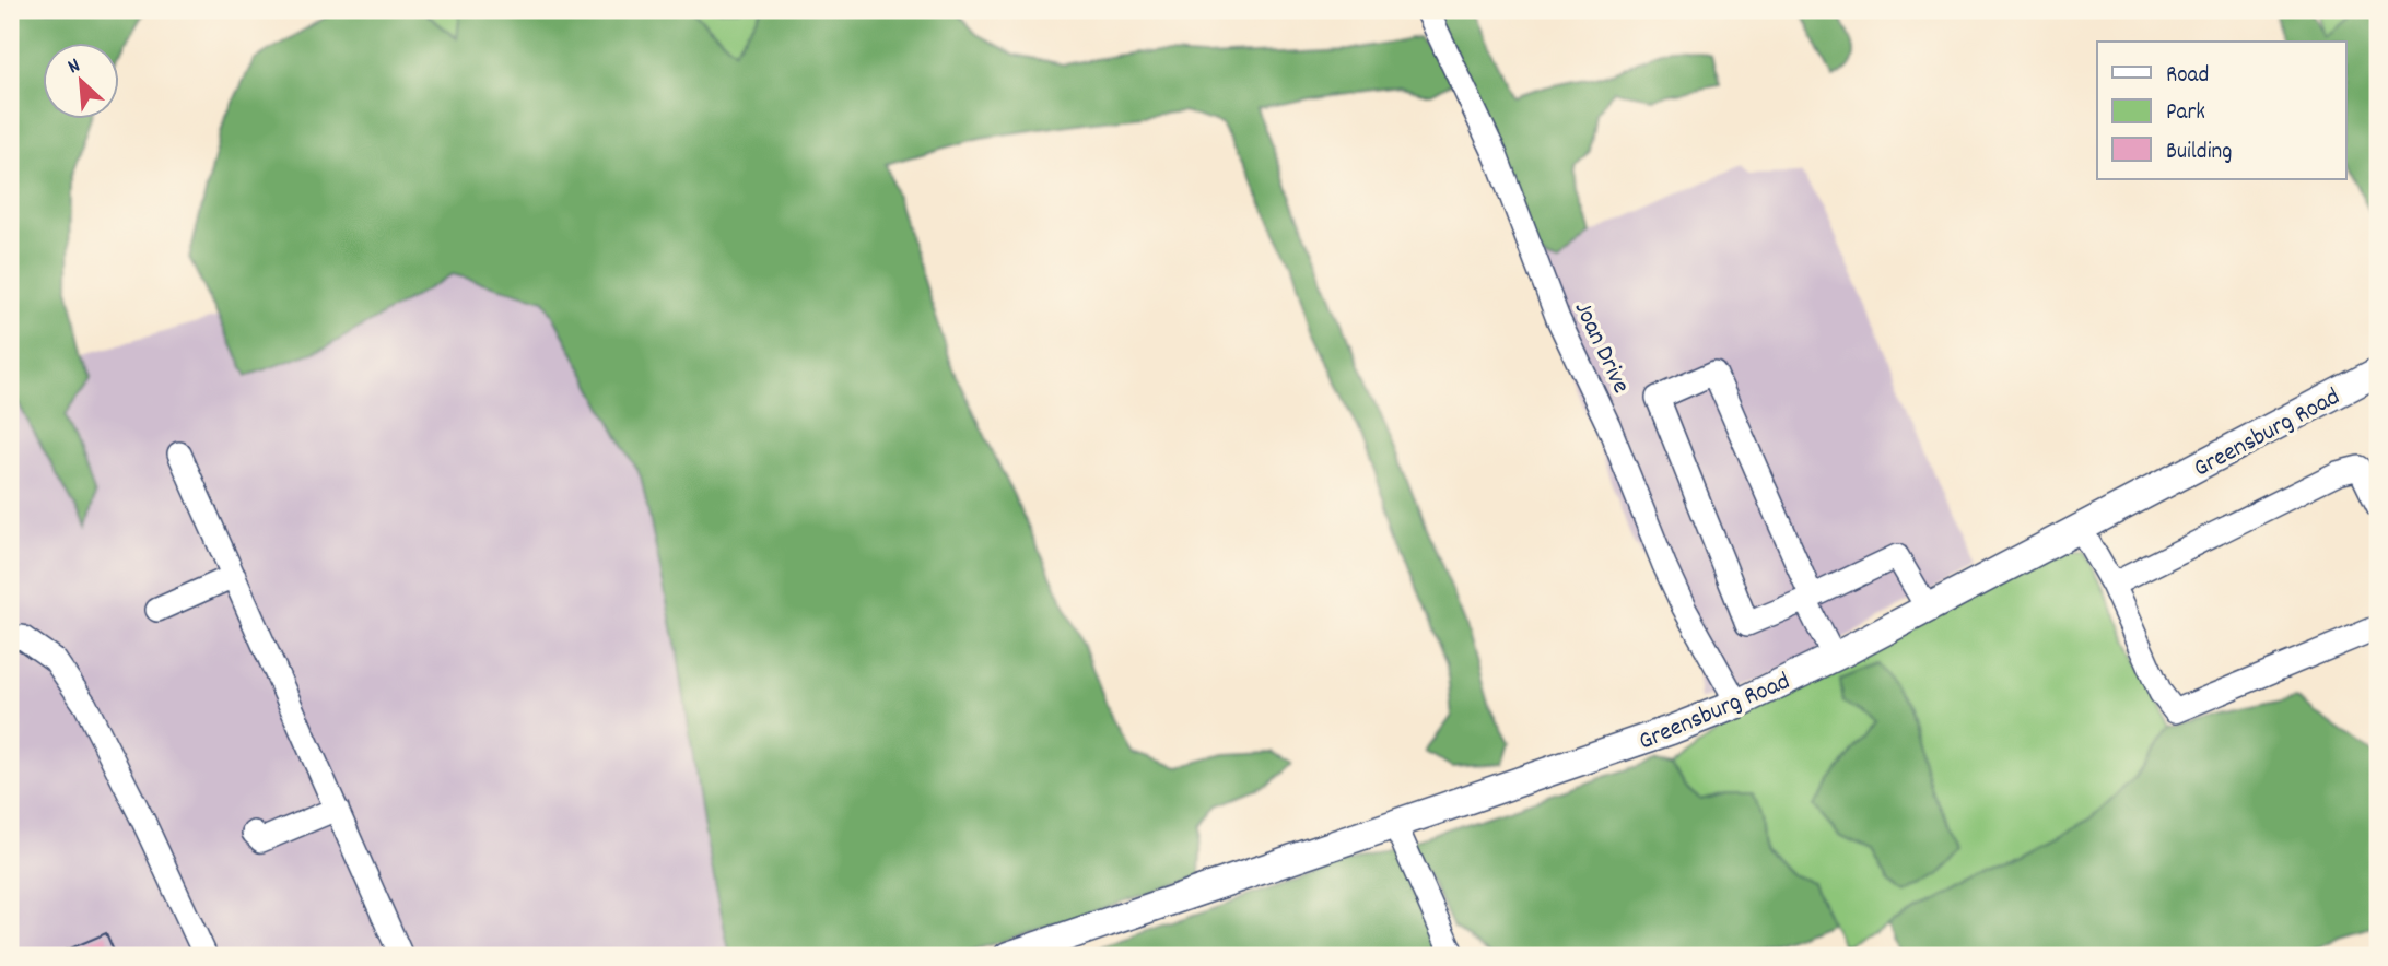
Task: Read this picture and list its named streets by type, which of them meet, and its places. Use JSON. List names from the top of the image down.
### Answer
{
  "streets": {
    "main road": ["Greensburg Road"],
    "lane": ["Joan Drive"]
  },
  "crossings": [
    ["Joan Drive", "Greensburg Road"]
  ],
  "legend": ["Road", "Park", "Building"],
  "north": "top left"
}
